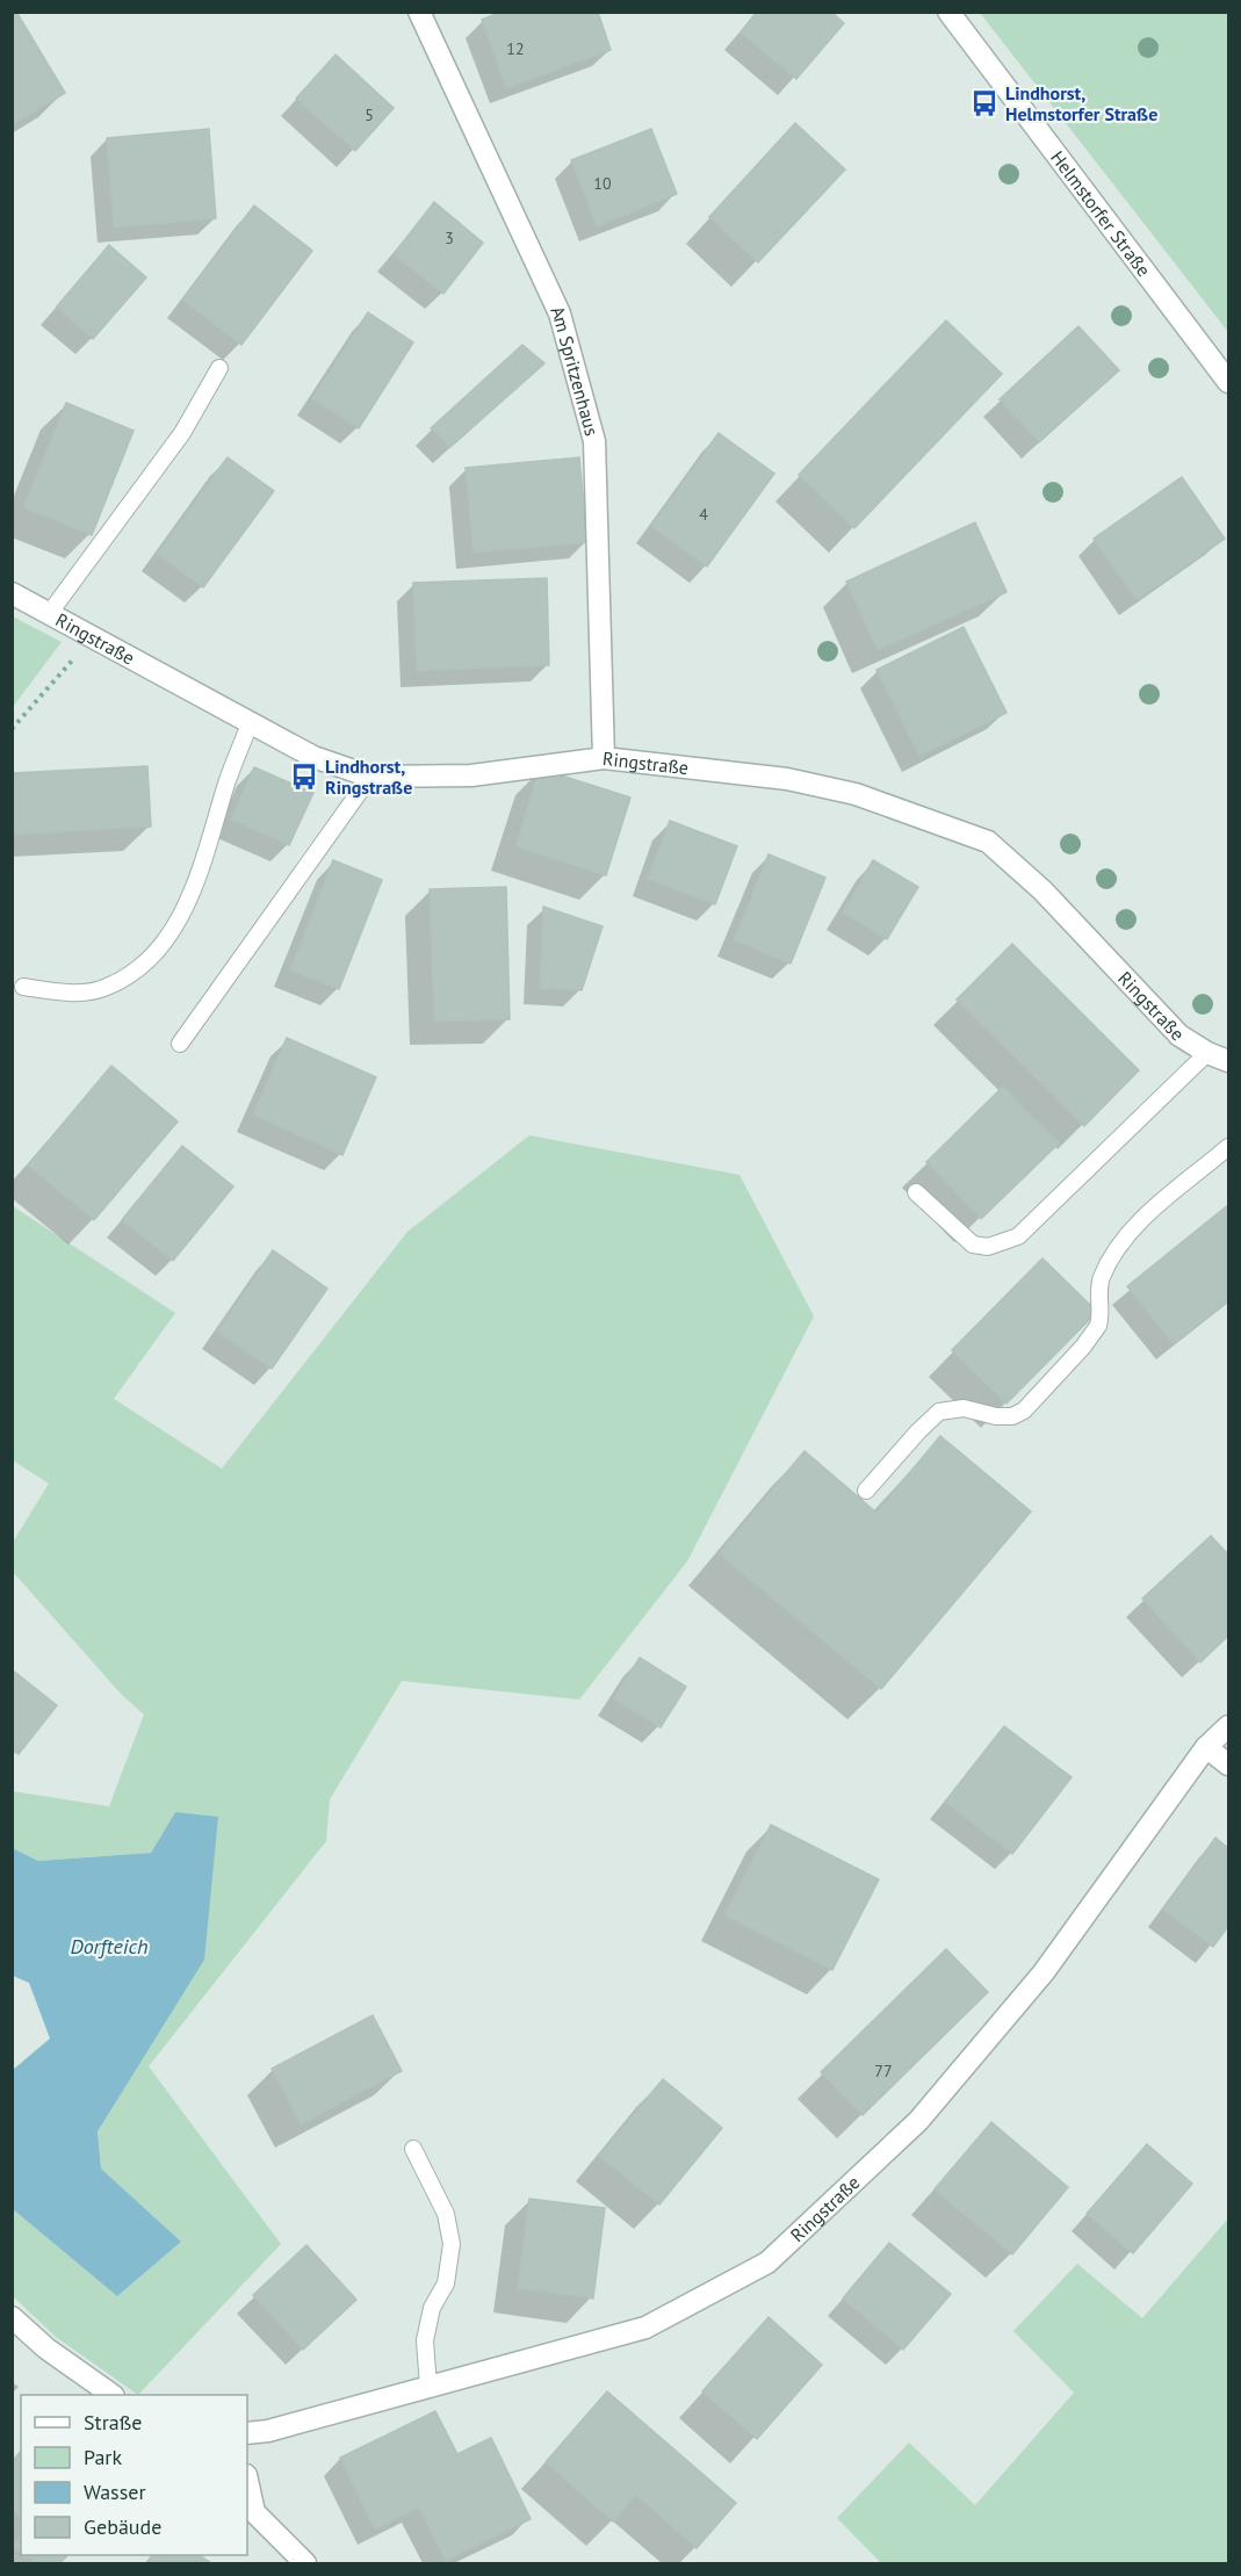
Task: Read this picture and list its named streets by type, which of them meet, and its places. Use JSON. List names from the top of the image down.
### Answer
{
  "streets": {
    "street": ["Helmstorfer Straße", "Am Spritzenhaus", "Ringstraße"]
  },
  "crossings": [
    ["Am Spritzenhaus", "Ringstraße"]
  ],
  "water": ["Dorfteich"],
  "places": {
    "bus stop": ["Lindhorst, Helmstorfer Straße", "Lindhorst, Ringstraße"]
  },
  "house_numbers": [
    "12",
    "5",
    "10",
    "3",
    "4",
    "77"
  ],
  "legend": [
    "Straße",
    "Park",
    "Wasser",
    "Gebäude"
  ]
}
